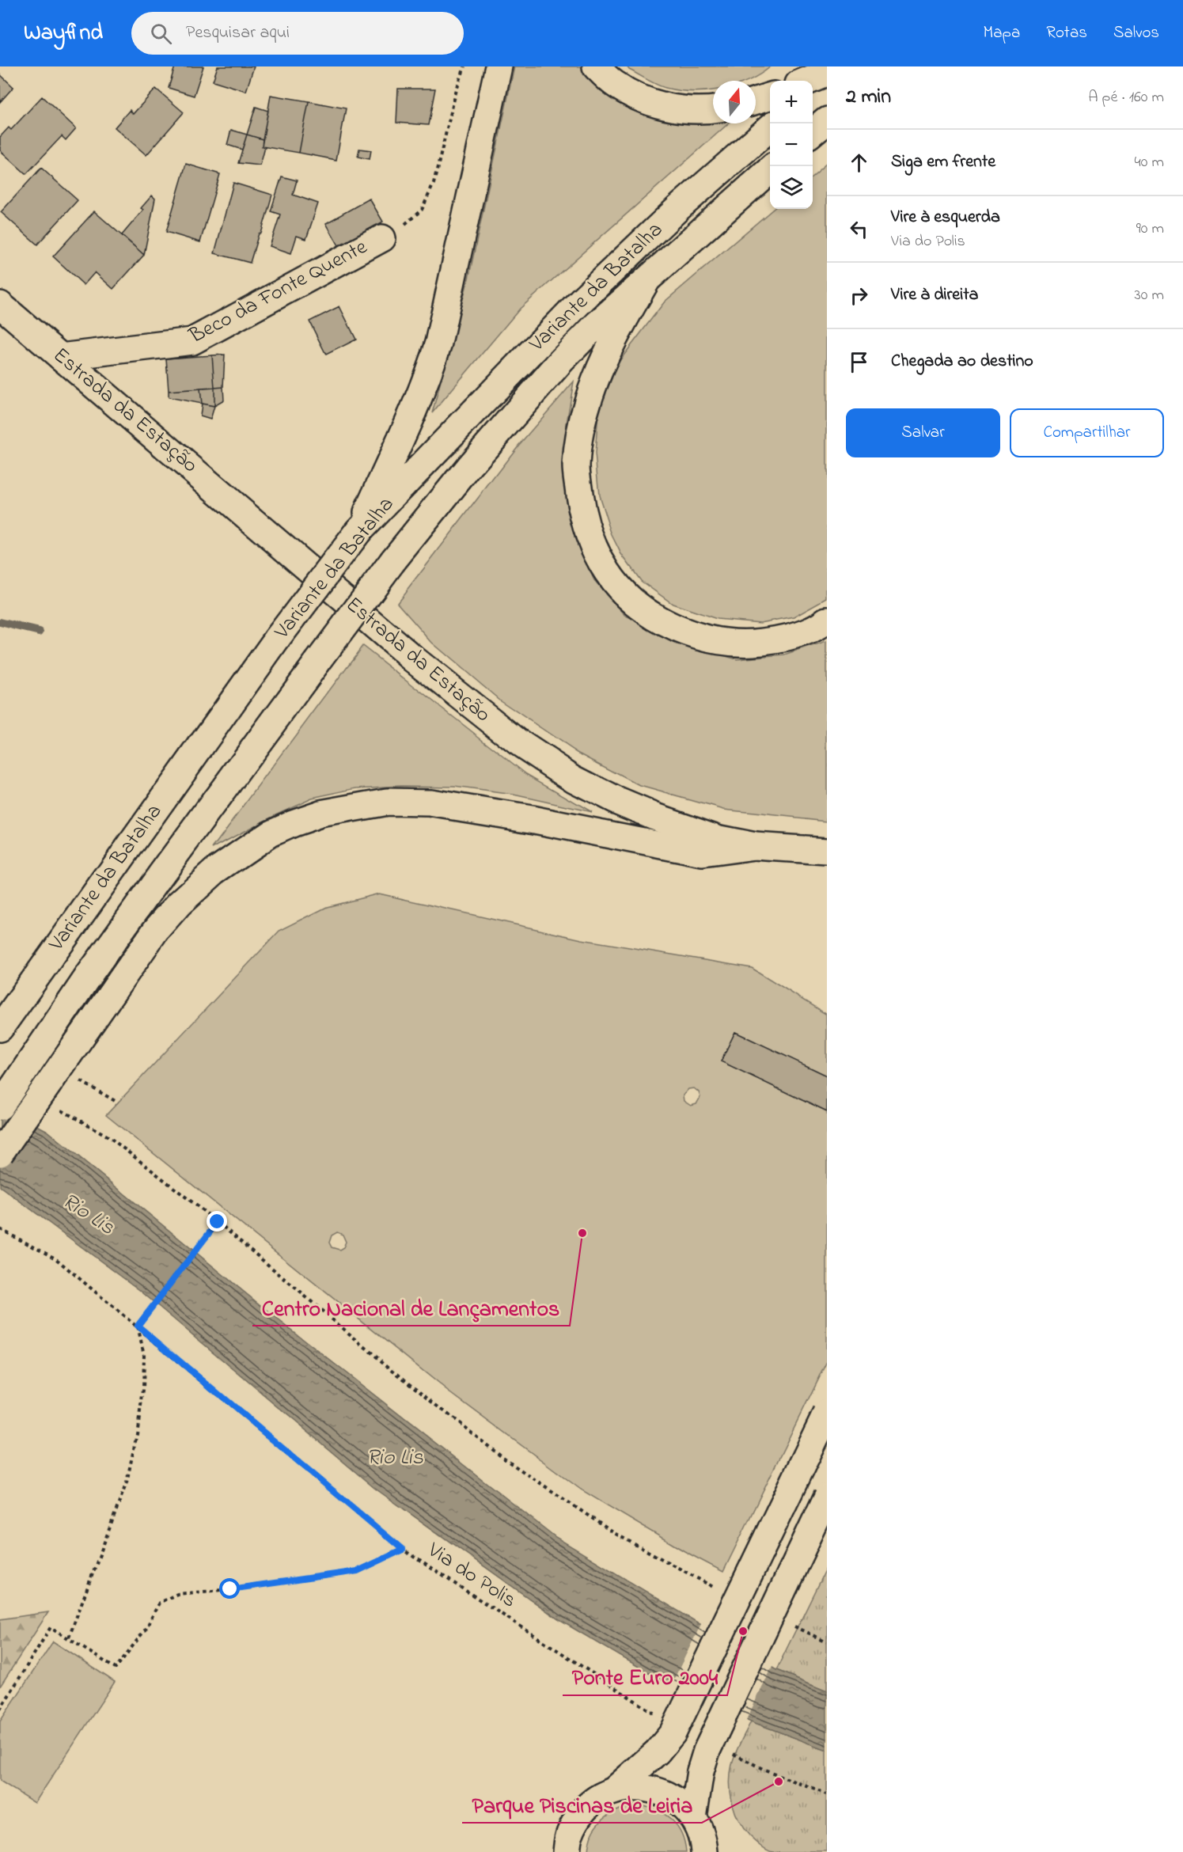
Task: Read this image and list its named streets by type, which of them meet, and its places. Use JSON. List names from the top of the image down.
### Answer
{
  "streets": {
    "main road": ["Variante da Batalha", "Beco da Fonte Quente", "Estrada da Estação"],
    "path": ["Via do Polis"]
  },
  "crossings": [
    ["Beco da Fonte Quente", "Estrada da Estação"]
  ],
  "water": ["Rio Lis"],
  "places": ["Centro Nacional de Lançamentos", "Ponte Euro 2004", "Parque Piscinas de Leiria"],
  "north": "top",
  "page": {
    "header": "Wayfind",
    "search": "Pesquisar aqui",
    "nav": ["Mapa", "Rotas", "Salvos"],
    "heading": ["2 min", "A pé · 160 m"],
    "map_buttons": ["+", "−"],
    "list": [
      ["Siga em frente", "40 m"],
      ["Vire à esquerda", "Via do Polis", "90 m"],
      ["Vire à direita", "30 m"],
      "Chegada ao destino"
    ],
    "buttons": ["Salvar", "Compartilhar"]
  }
}
